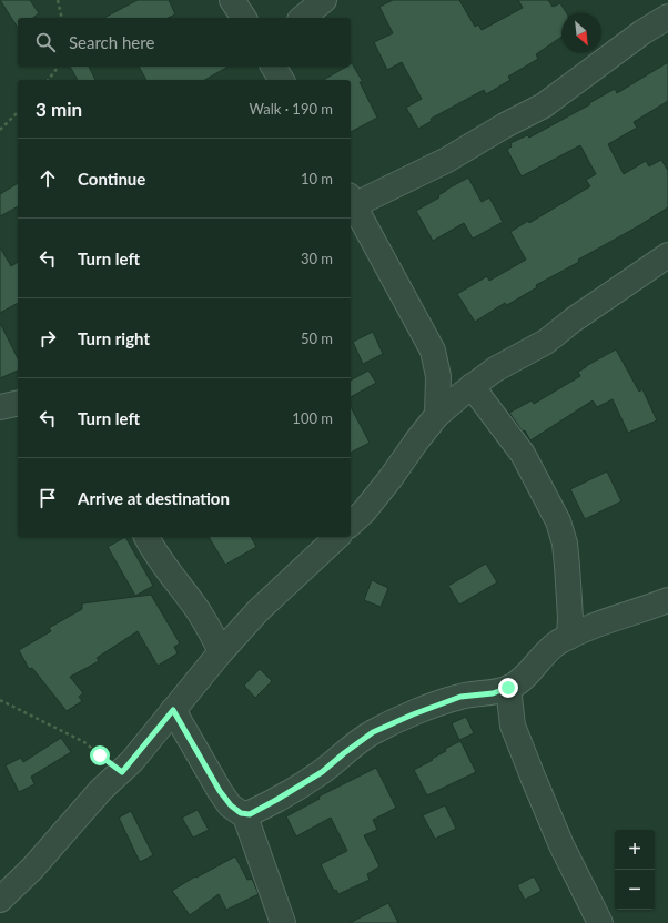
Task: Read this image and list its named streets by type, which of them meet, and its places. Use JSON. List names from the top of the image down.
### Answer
{
  "north": "bottom right",
  "page": {
    "search": "Search here",
    "heading": ["3 min", "Walk · 190 m"],
    "list": [
      ["Continue", "10 m"],
      ["Turn left", "30 m"],
      ["Turn right", "50 m"],
      ["Turn left", "100 m"],
      "Arrive at destination"
    ],
    "map_buttons": ["+", "−"]
  }
}
